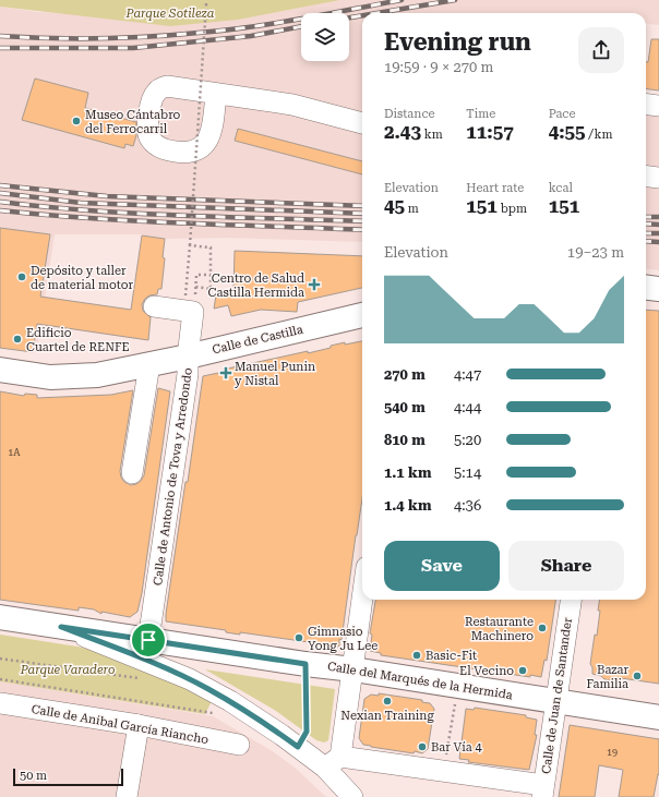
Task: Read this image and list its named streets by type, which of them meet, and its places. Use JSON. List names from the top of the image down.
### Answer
{
  "streets": {
    "main road": ["Calle de Castilla", "Calle del Marqués de la Hermida"],
    "street": ["Calle de Antonio de Tova y Arredondo", "Calle de Juan de Santander", "Calle de Anibal García Riancho"]
  },
  "crossings": [
    ["Calle de Castilla", "Calle de Antonio de Tova y Arredondo"],
    ["Calle de Antonio de Tova y Arredondo", "Calle del Marqués de la Hermida"],
    ["Calle del Marqués de la Hermida", "Calle de Juan de Santander"]
  ],
  "parks": ["Parque Sotileza", "Parque Varadero"],
  "places": {
    "other": [
      "Museo Cántabro del Ferrocarril",
      "Depósito y taller de material motor",
      "Edificio Cuartel de RENFE",
      "Restaurante Machinero",
      "Gimnasio Yong Ju Lee",
      "Basic-Fit",
      "El Vecino",
      "Bazar Familia",
      "Nexian Training",
      "Bar Vía 4"
    ],
    "health": ["Centro de Salud Castilla Hermida", "Manuel Punin y Nistal"]
  },
  "house_numbers": ["1A", "19"],
  "scale_bar": "50 m",
  "page": {
    "heading": ["Evening run", "19:59 · 9 × 270 m"],
    "stats": [
      ["Distance", "2.43 km"],
      ["Time", "11:57"],
      ["Pace", "4:55 /km"],
      ["Elevation", "45 m"],
      ["Heart rate", "151 bpm"],
      ["kcal", "151"]
    ],
    "chart": ["Elevation", "19–23 m"],
    "list": [
      {
        "name": "270 m",
        "note": "4:47"
      },
      {
        "name": "540 m",
        "note": "4:44"
      },
      {
        "name": "810 m",
        "note": "5:20"
      },
      {
        "name": "1.1 km",
        "note": "5:14"
      },
      {
        "name": "1.4 km",
        "note": "4:36"
      }
    ],
    "buttons": ["Save", "Share"],
    "scale": "50 m"
  }
}
